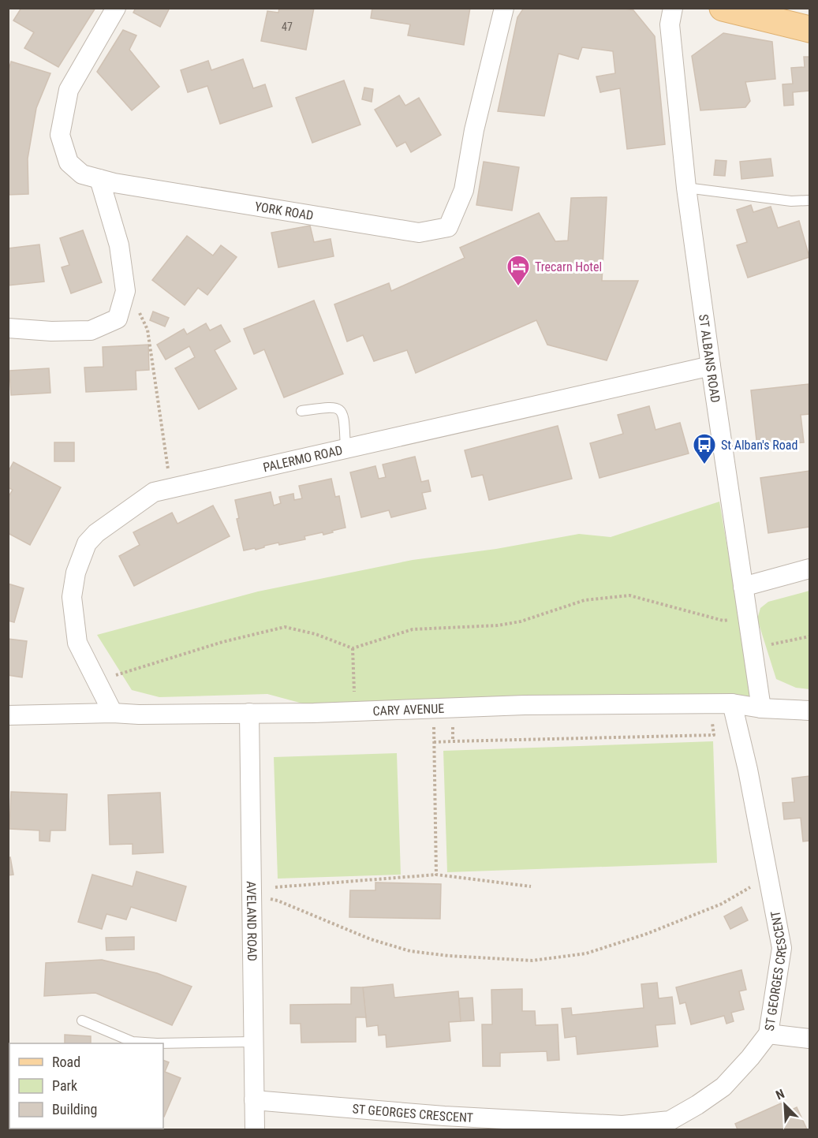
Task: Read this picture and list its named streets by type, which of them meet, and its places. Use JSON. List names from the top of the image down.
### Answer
{
  "streets": {
    "street": [
      "YORK ROAD",
      "ST ALBANS ROAD",
      "PALERMO ROAD",
      "CARY AVENUE",
      "AVELAND ROAD",
      "ST GEORGES CRESCENT"
    ]
  },
  "crossings": [
    ["ST ALBANS ROAD", "PALERMO ROAD"],
    ["ST ALBANS ROAD", "CARY AVENUE"],
    ["PALERMO ROAD", "CARY AVENUE"],
    ["CARY AVENUE", "AVELAND ROAD"],
    ["CARY AVENUE", "ST GEORGES CRESCENT"],
    ["AVELAND ROAD", "ST GEORGES CRESCENT"]
  ],
  "places": {
    "hotel": ["Trecarn Hotel"],
    "bus stop": ["St Alban's Road"]
  },
  "house_numbers": ["47"],
  "legend": ["Road", "Park", "Building"],
  "north": "top left"
}
